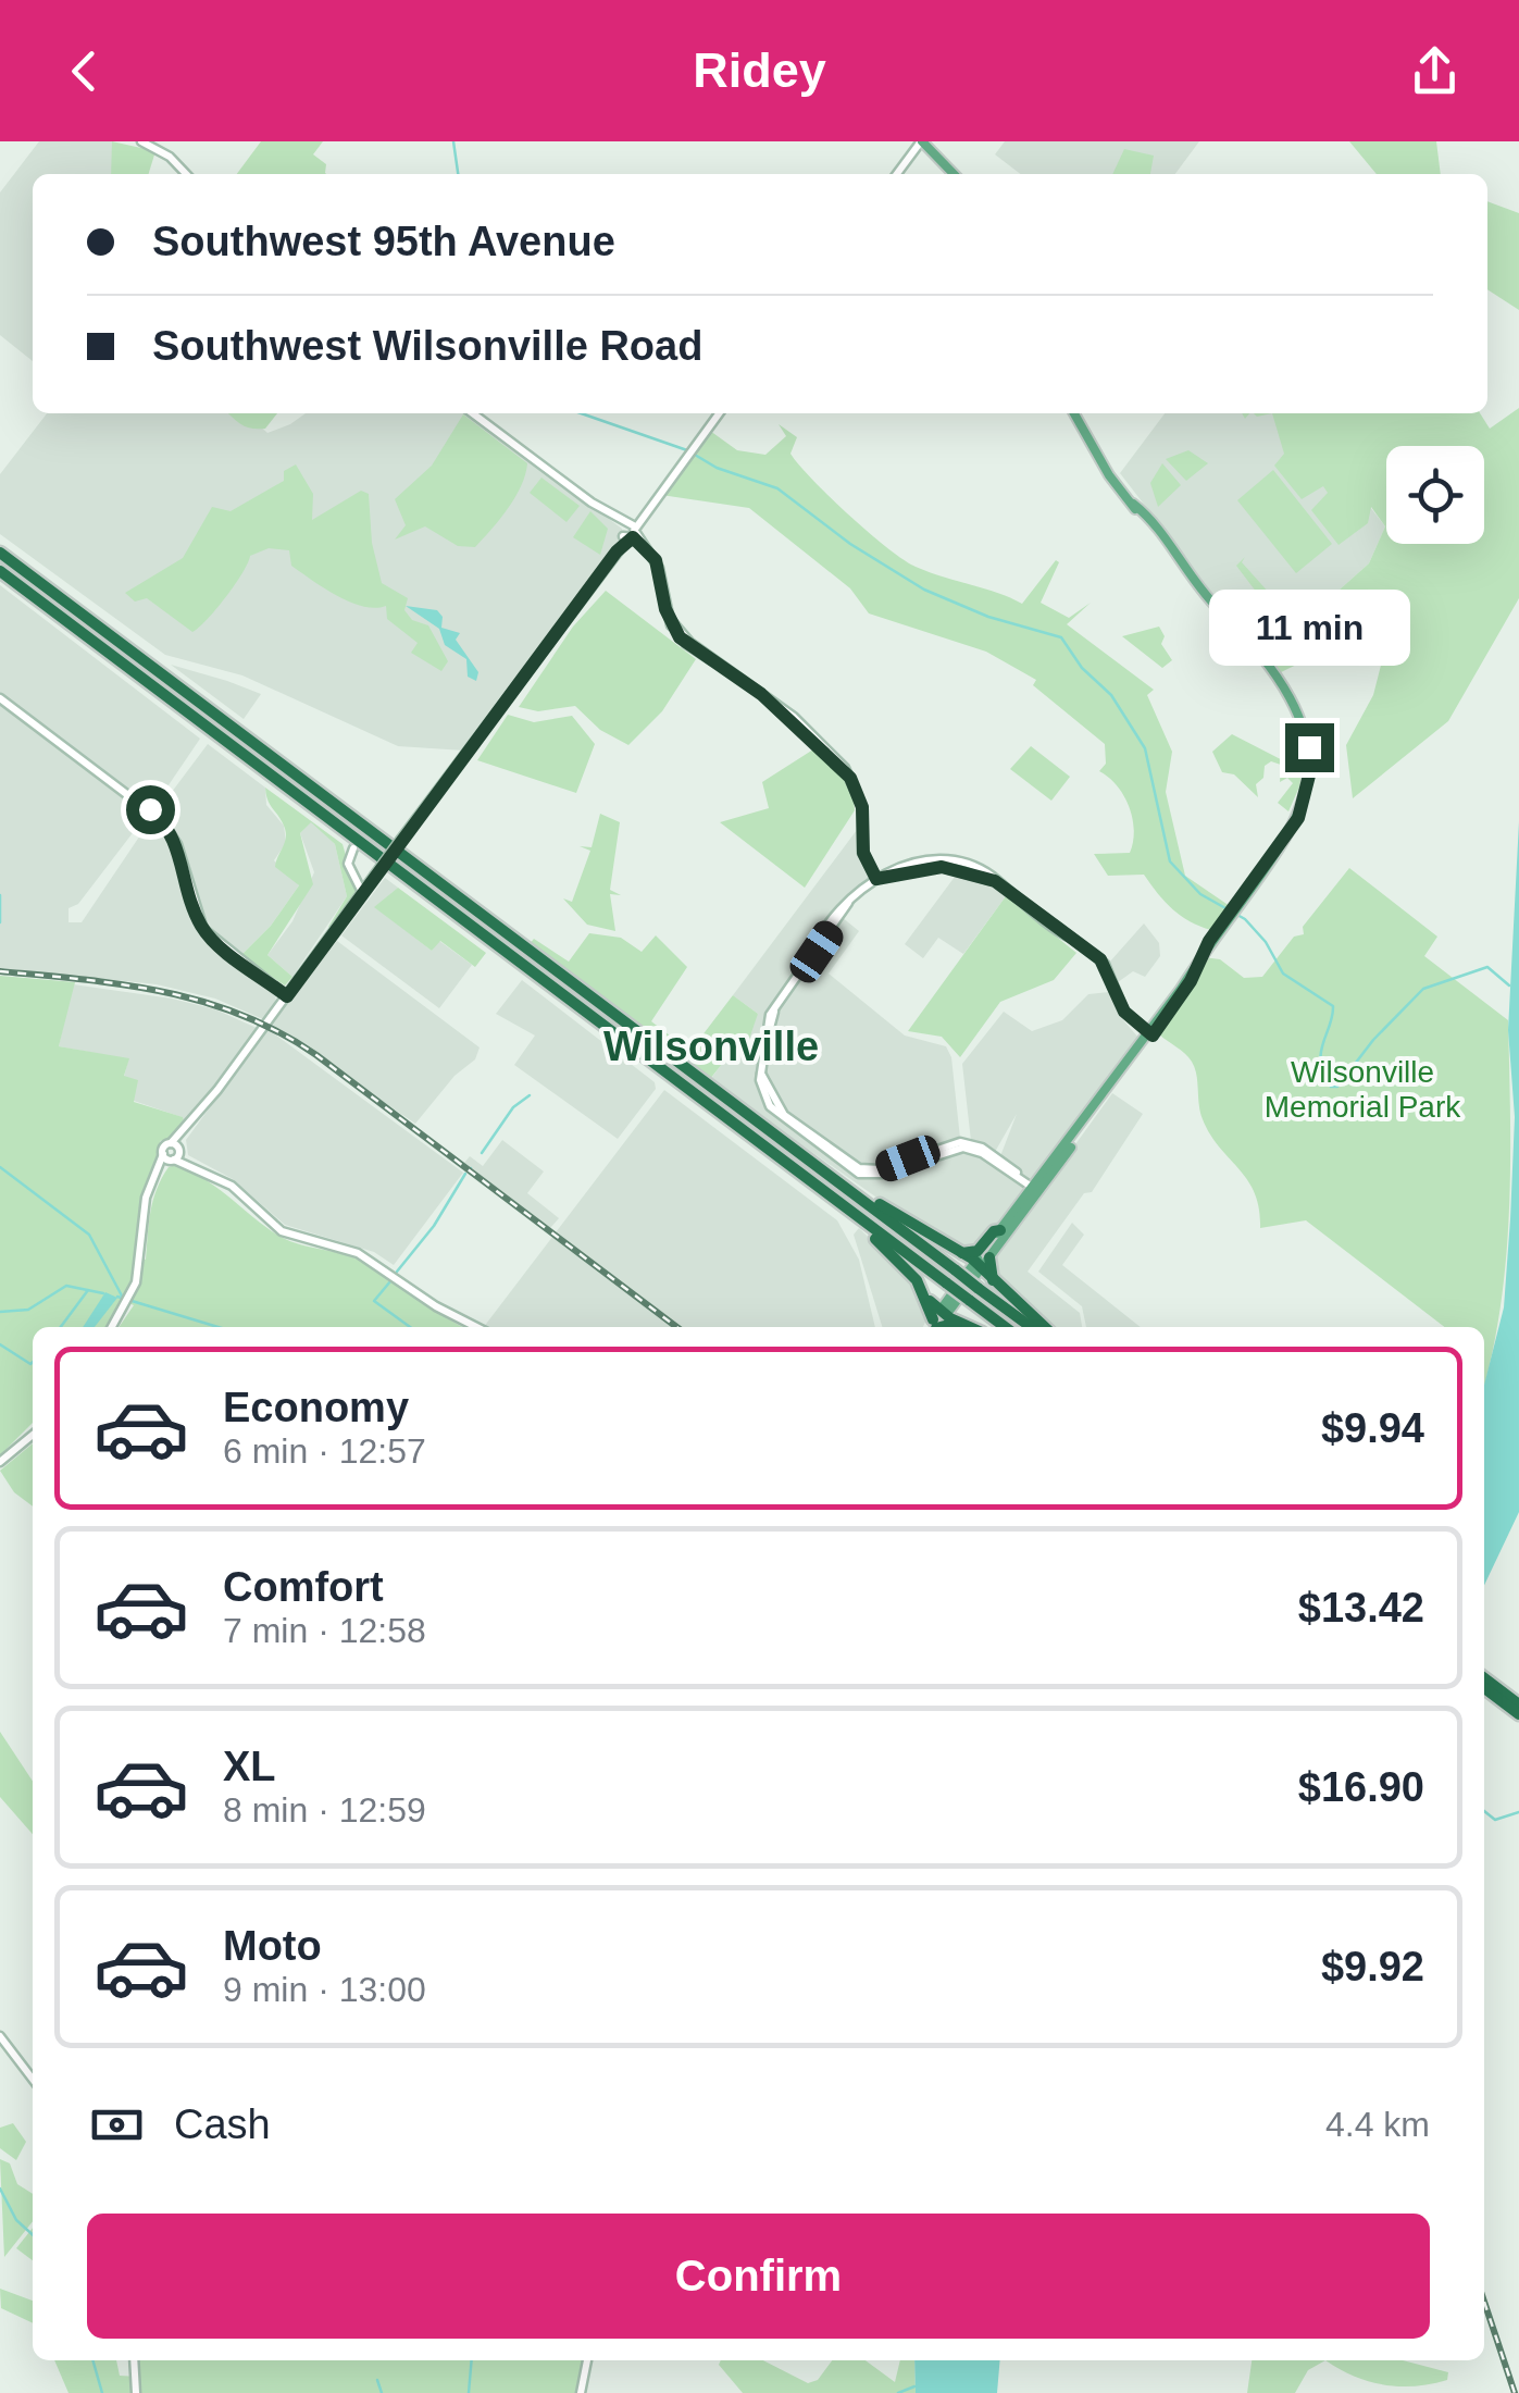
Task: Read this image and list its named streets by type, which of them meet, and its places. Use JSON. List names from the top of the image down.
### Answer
{
  "districts": ["Wilsonville"],
  "parks": ["Wilsonville Memorial Park"],
  "page": {
    "header": "Ridey",
    "banner": ["Southwest 95th Avenue", "Southwest Wilsonville Road"],
    "bubble": "11 min",
    "list": [
      {
        "name": "Economy",
        "note": "6 min · 12:57",
        "value": "$9.94"
      },
      {
        "name": "Comfort",
        "note": "7 min · 12:58",
        "value": "$13.42"
      },
      {
        "name": "XL",
        "note": "8 min · 12:59",
        "value": "$16.90"
      },
      {
        "name": "Moto",
        "note": "9 min · 13:00",
        "value": "$9.92"
      }
    ],
    "pay": ["Cash", "4.4 km"],
    "buttons": "Confirm"
  }
}
